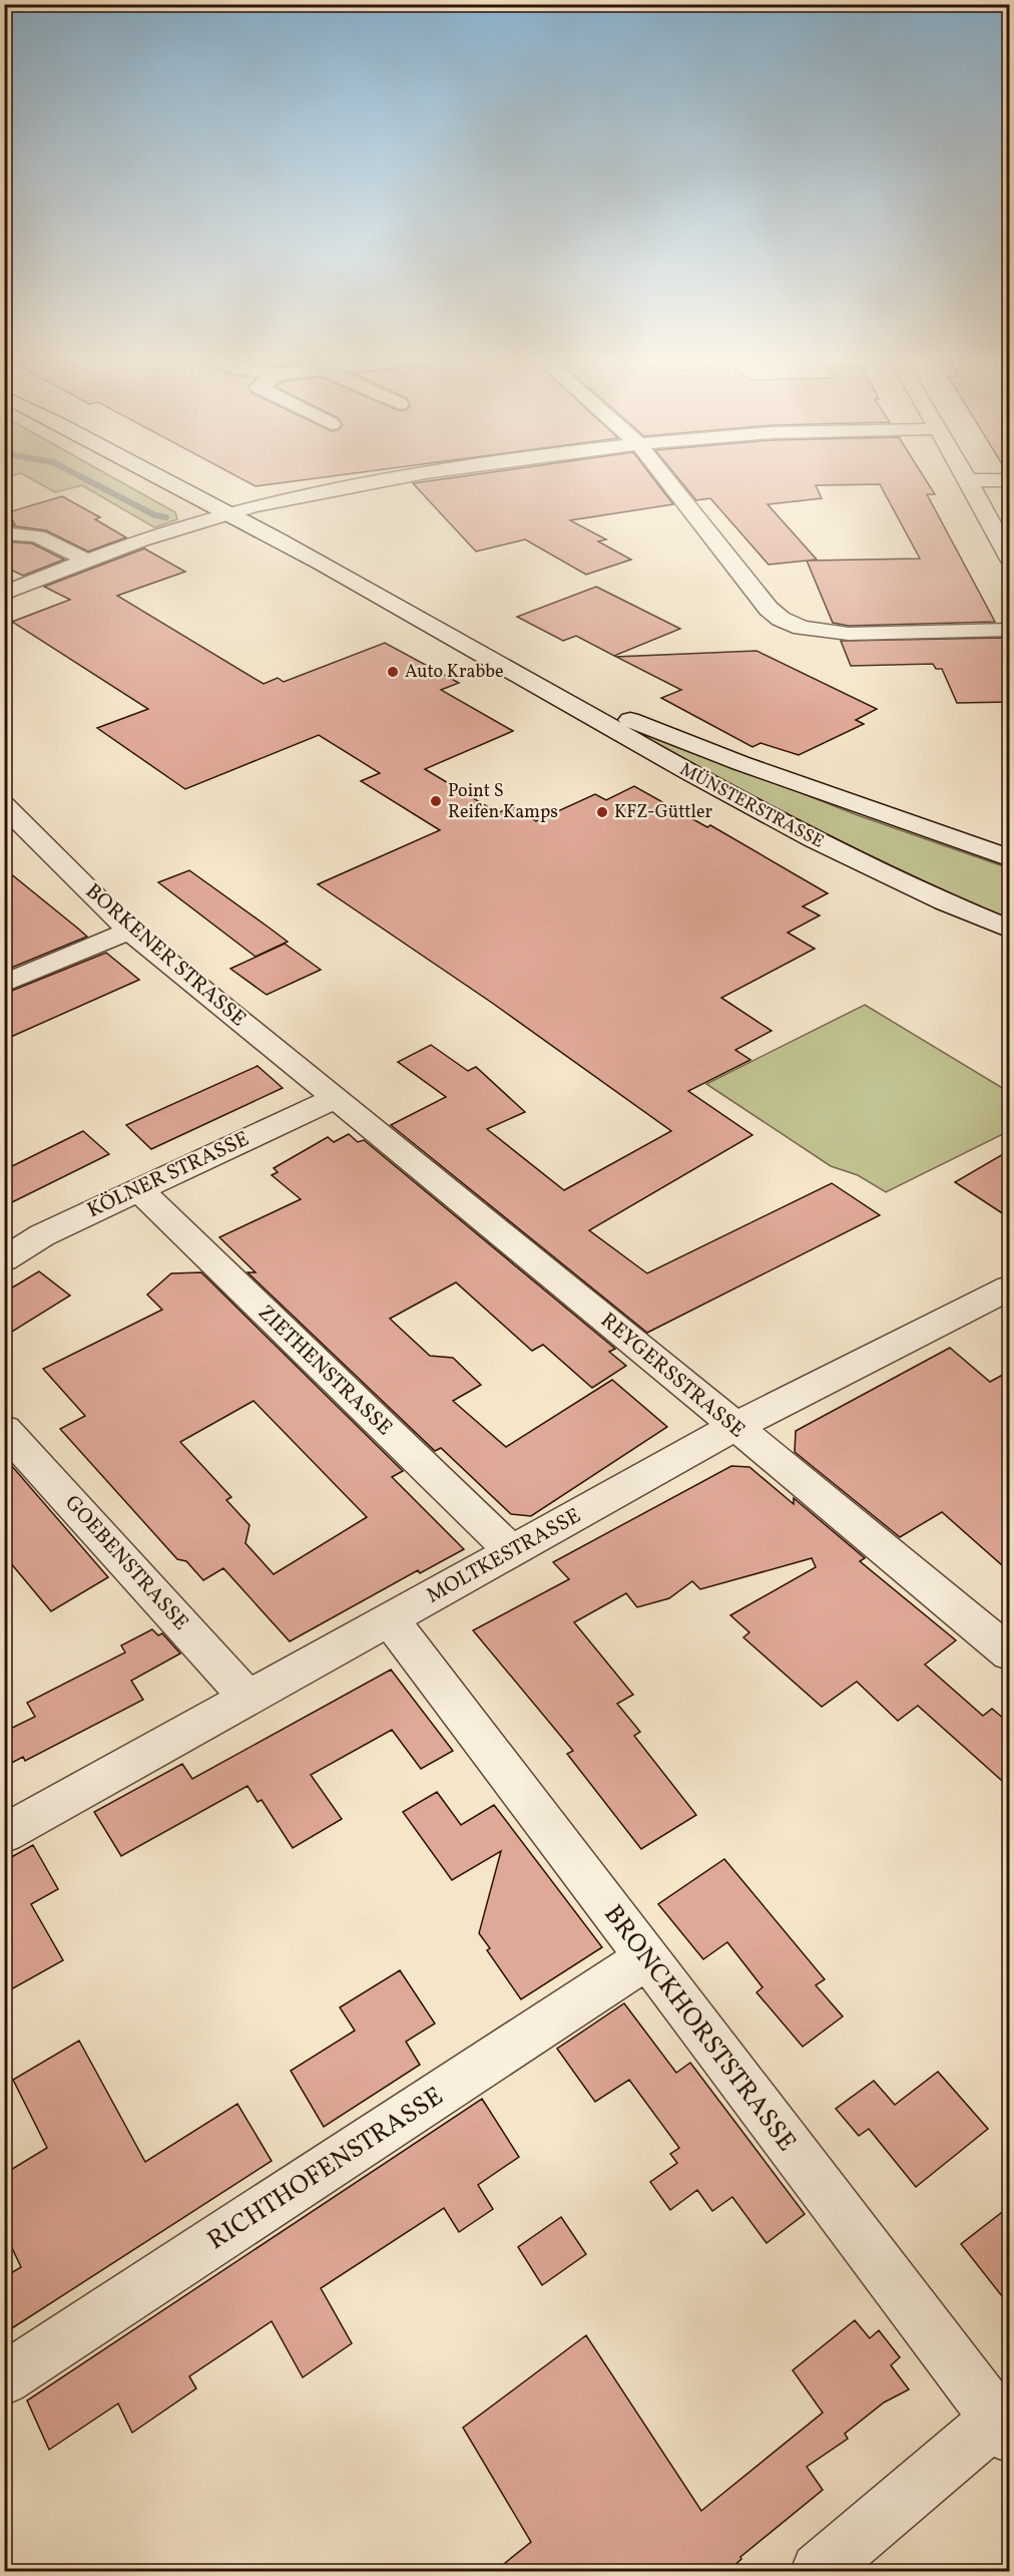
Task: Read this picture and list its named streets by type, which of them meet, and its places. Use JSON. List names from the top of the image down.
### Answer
{
  "streets": {
    "street": [
      "MÜNSTERSTRASSE",
      "BORKENER STRASSE",
      "KÖLNER STRASSE",
      "ZIETHENSTRASSE",
      "REYGERSSTRASSE",
      "MOLTKESTRASSE",
      "GOEBENSTRASSE",
      "BRONCKHORSTSTRASSE",
      "RICHTHOFENSTRASSE"
    ]
  },
  "crossings": [
    ["BORKENER STRASSE", "KÖLNER STRASSE"],
    ["BORKENER STRASSE", "REYGERSSTRASSE"],
    ["KÖLNER STRASSE", "ZIETHENSTRASSE"],
    ["KÖLNER STRASSE", "REYGERSSTRASSE"],
    ["ZIETHENSTRASSE", "MOLTKESTRASSE"],
    ["REYGERSSTRASSE", "MOLTKESTRASSE"],
    ["MOLTKESTRASSE", "GOEBENSTRASSE"],
    ["MOLTKESTRASSE", "BRONCKHORSTSTRASSE"],
    ["BRONCKHORSTSTRASSE", "RICHTHOFENSTRASSE"]
  ],
  "places": ["Auto Krabbe", "Point S Reifen Kamps", "KFZ-Güttler"]
}
